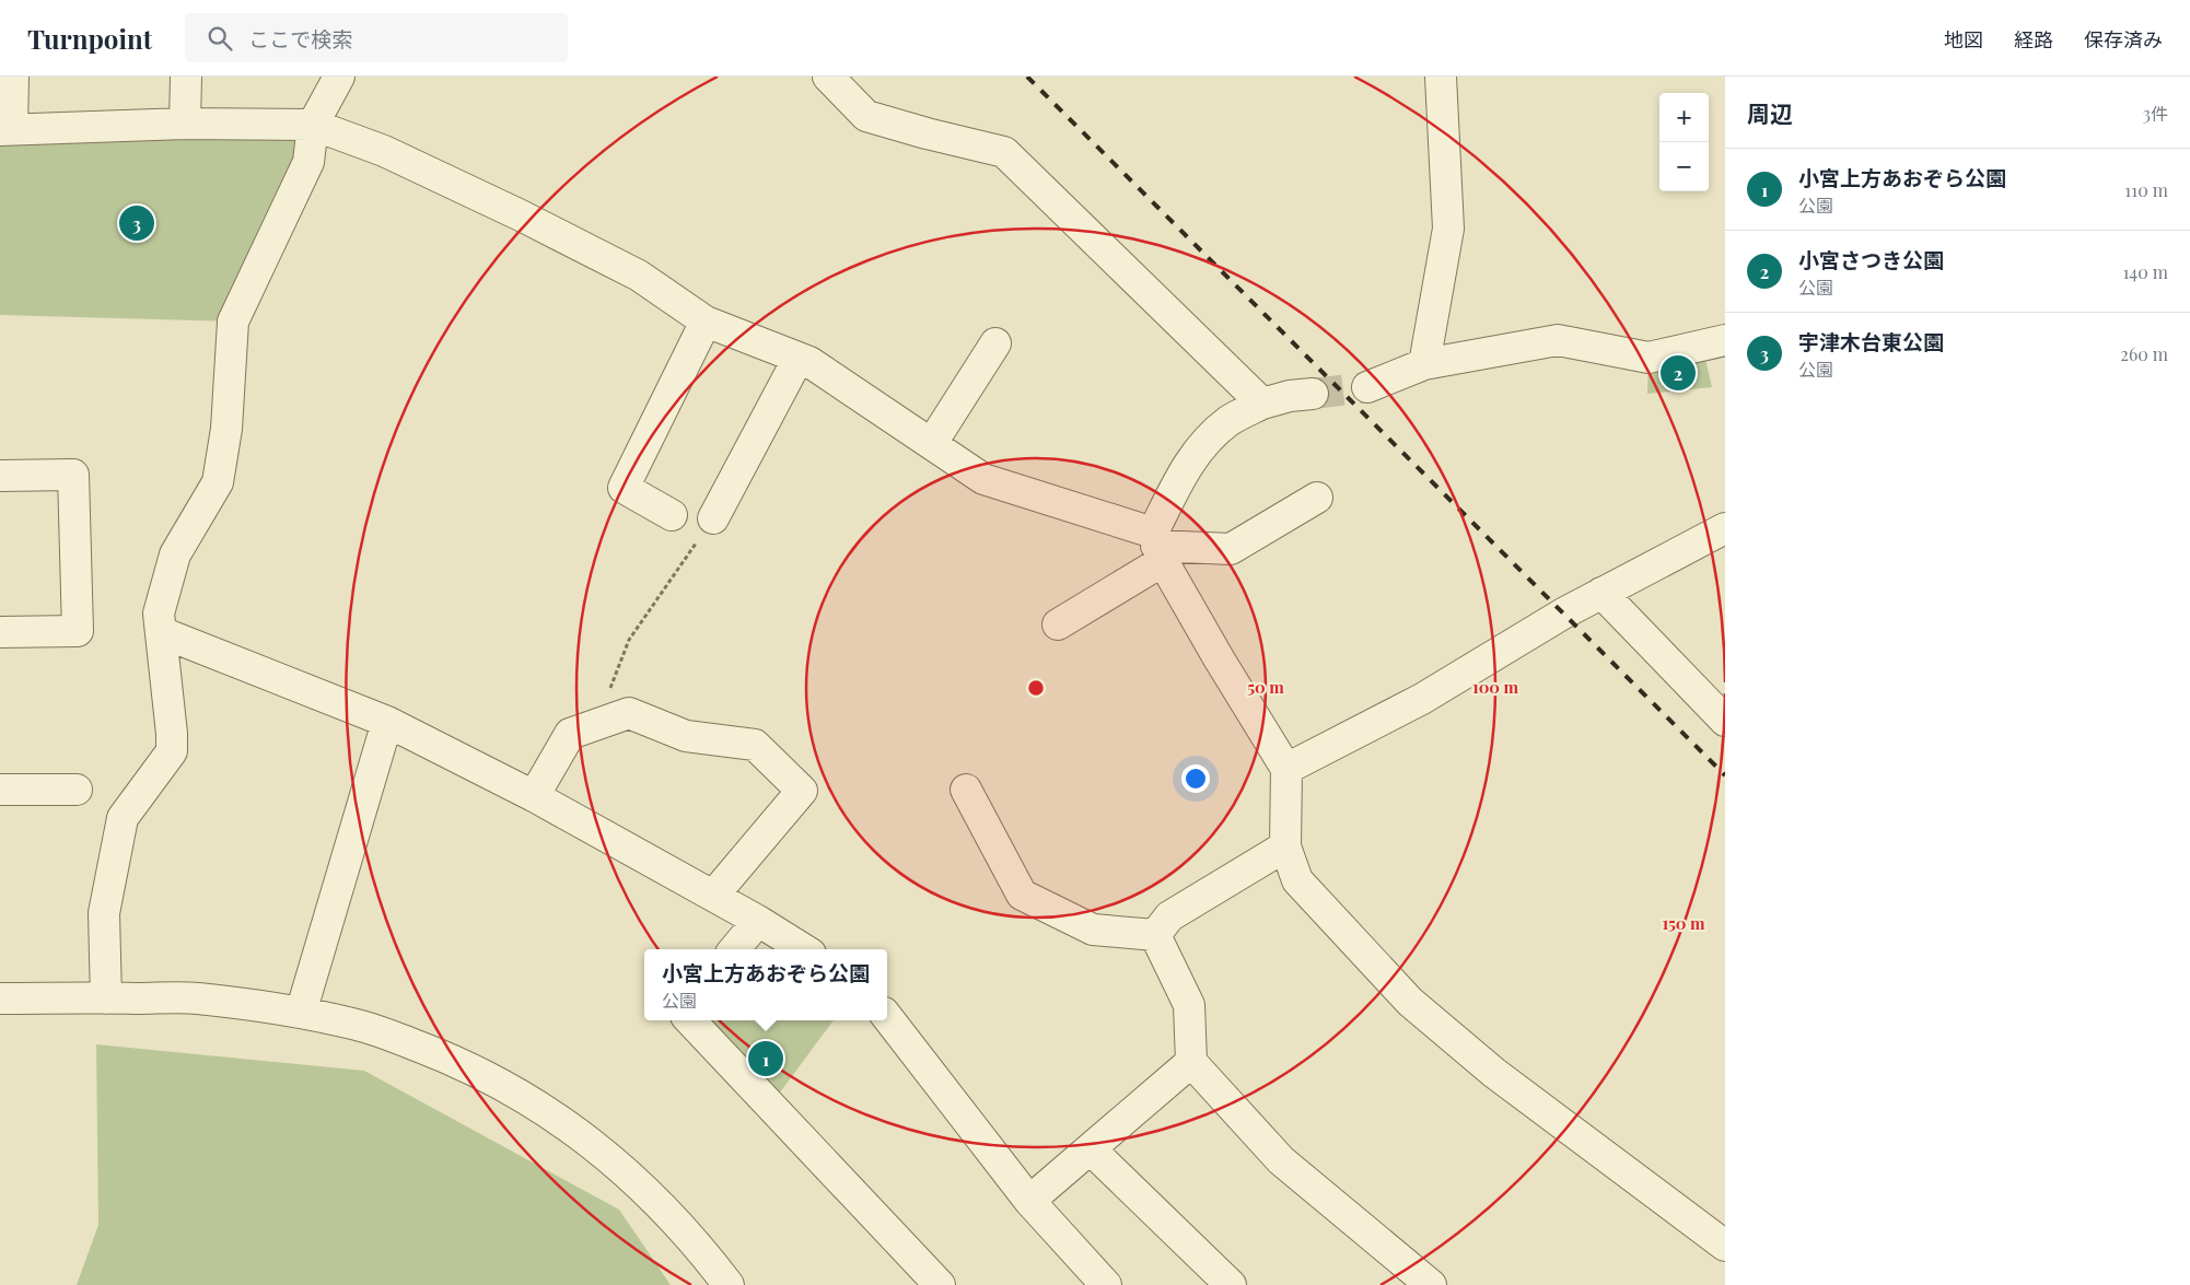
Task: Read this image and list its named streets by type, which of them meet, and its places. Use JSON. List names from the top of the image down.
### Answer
{
  "page": {
    "header": "Turnpoint",
    "search": "ここで検索",
    "nav": ["地図", "経路", "保存済み"],
    "heading": ["周辺", "3件"],
    "map_buttons": ["+", "−"],
    "list": [
      {
        "mark": "1",
        "name": "小宮上方あおぞら公園",
        "note": "公園",
        "value": "110 m"
      },
      {
        "mark": "2",
        "name": "小宮さつき公園",
        "note": "公園",
        "value": "140 m"
      },
      {
        "mark": "3",
        "name": "宇津木台東公園",
        "note": "公園",
        "value": "260 m"
      }
    ],
    "pins": ["3", "2", "1"],
    "popup": ["小宮上方あおぞら公園", "公園"]
  },
  "rings": ["50 m", "100 m", "150 m"]
}
